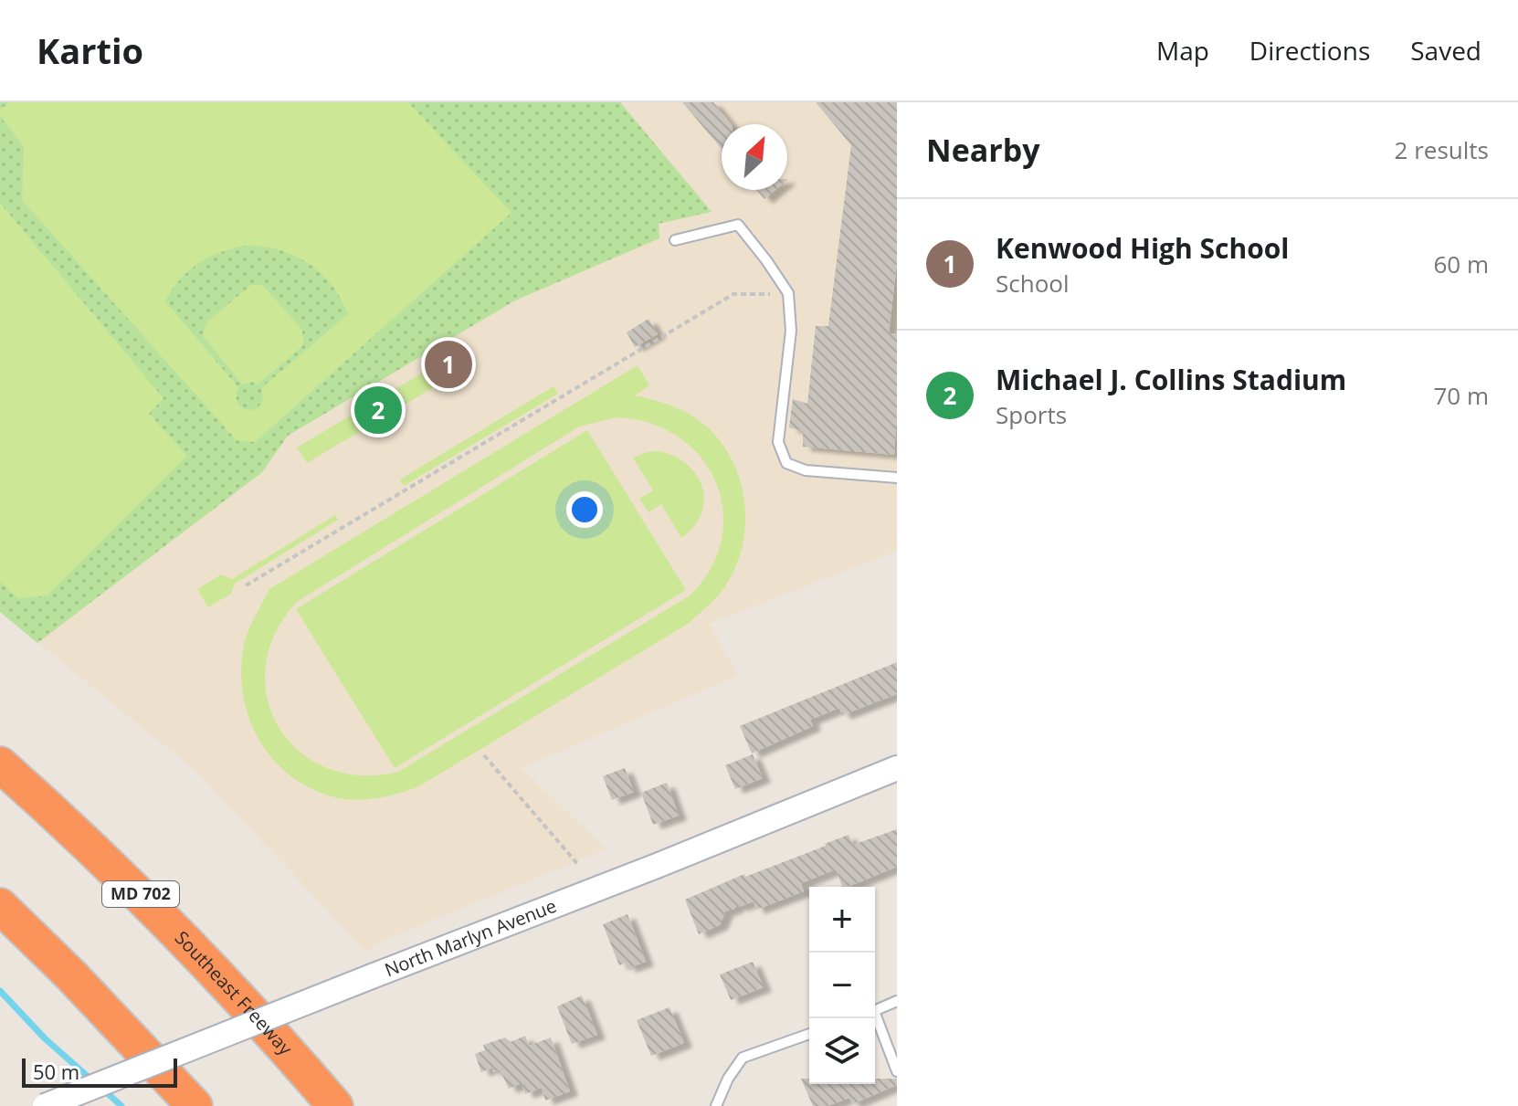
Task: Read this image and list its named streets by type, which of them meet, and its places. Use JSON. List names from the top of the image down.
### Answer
{
  "streets": {
    "highway": ["MD 702", "Southeast Freeway"],
    "street": ["North Marlyn Avenue"]
  },
  "scale_bar": "50 m",
  "north": "top right",
  "page": {
    "header": "Kartio",
    "nav": ["Map", "Directions", "Saved"],
    "heading": ["Nearby", "2 results"],
    "list": [
      {
        "mark": "1",
        "name": "Kenwood High School",
        "note": "School",
        "value": "60 m"
      },
      {
        "mark": "2",
        "name": "Michael J. Collins Stadium",
        "note": "Sports",
        "value": "70 m"
      }
    ],
    "pins": ["1", "2"],
    "map_buttons": ["+", "−"],
    "scale": "50 m"
  }
}
